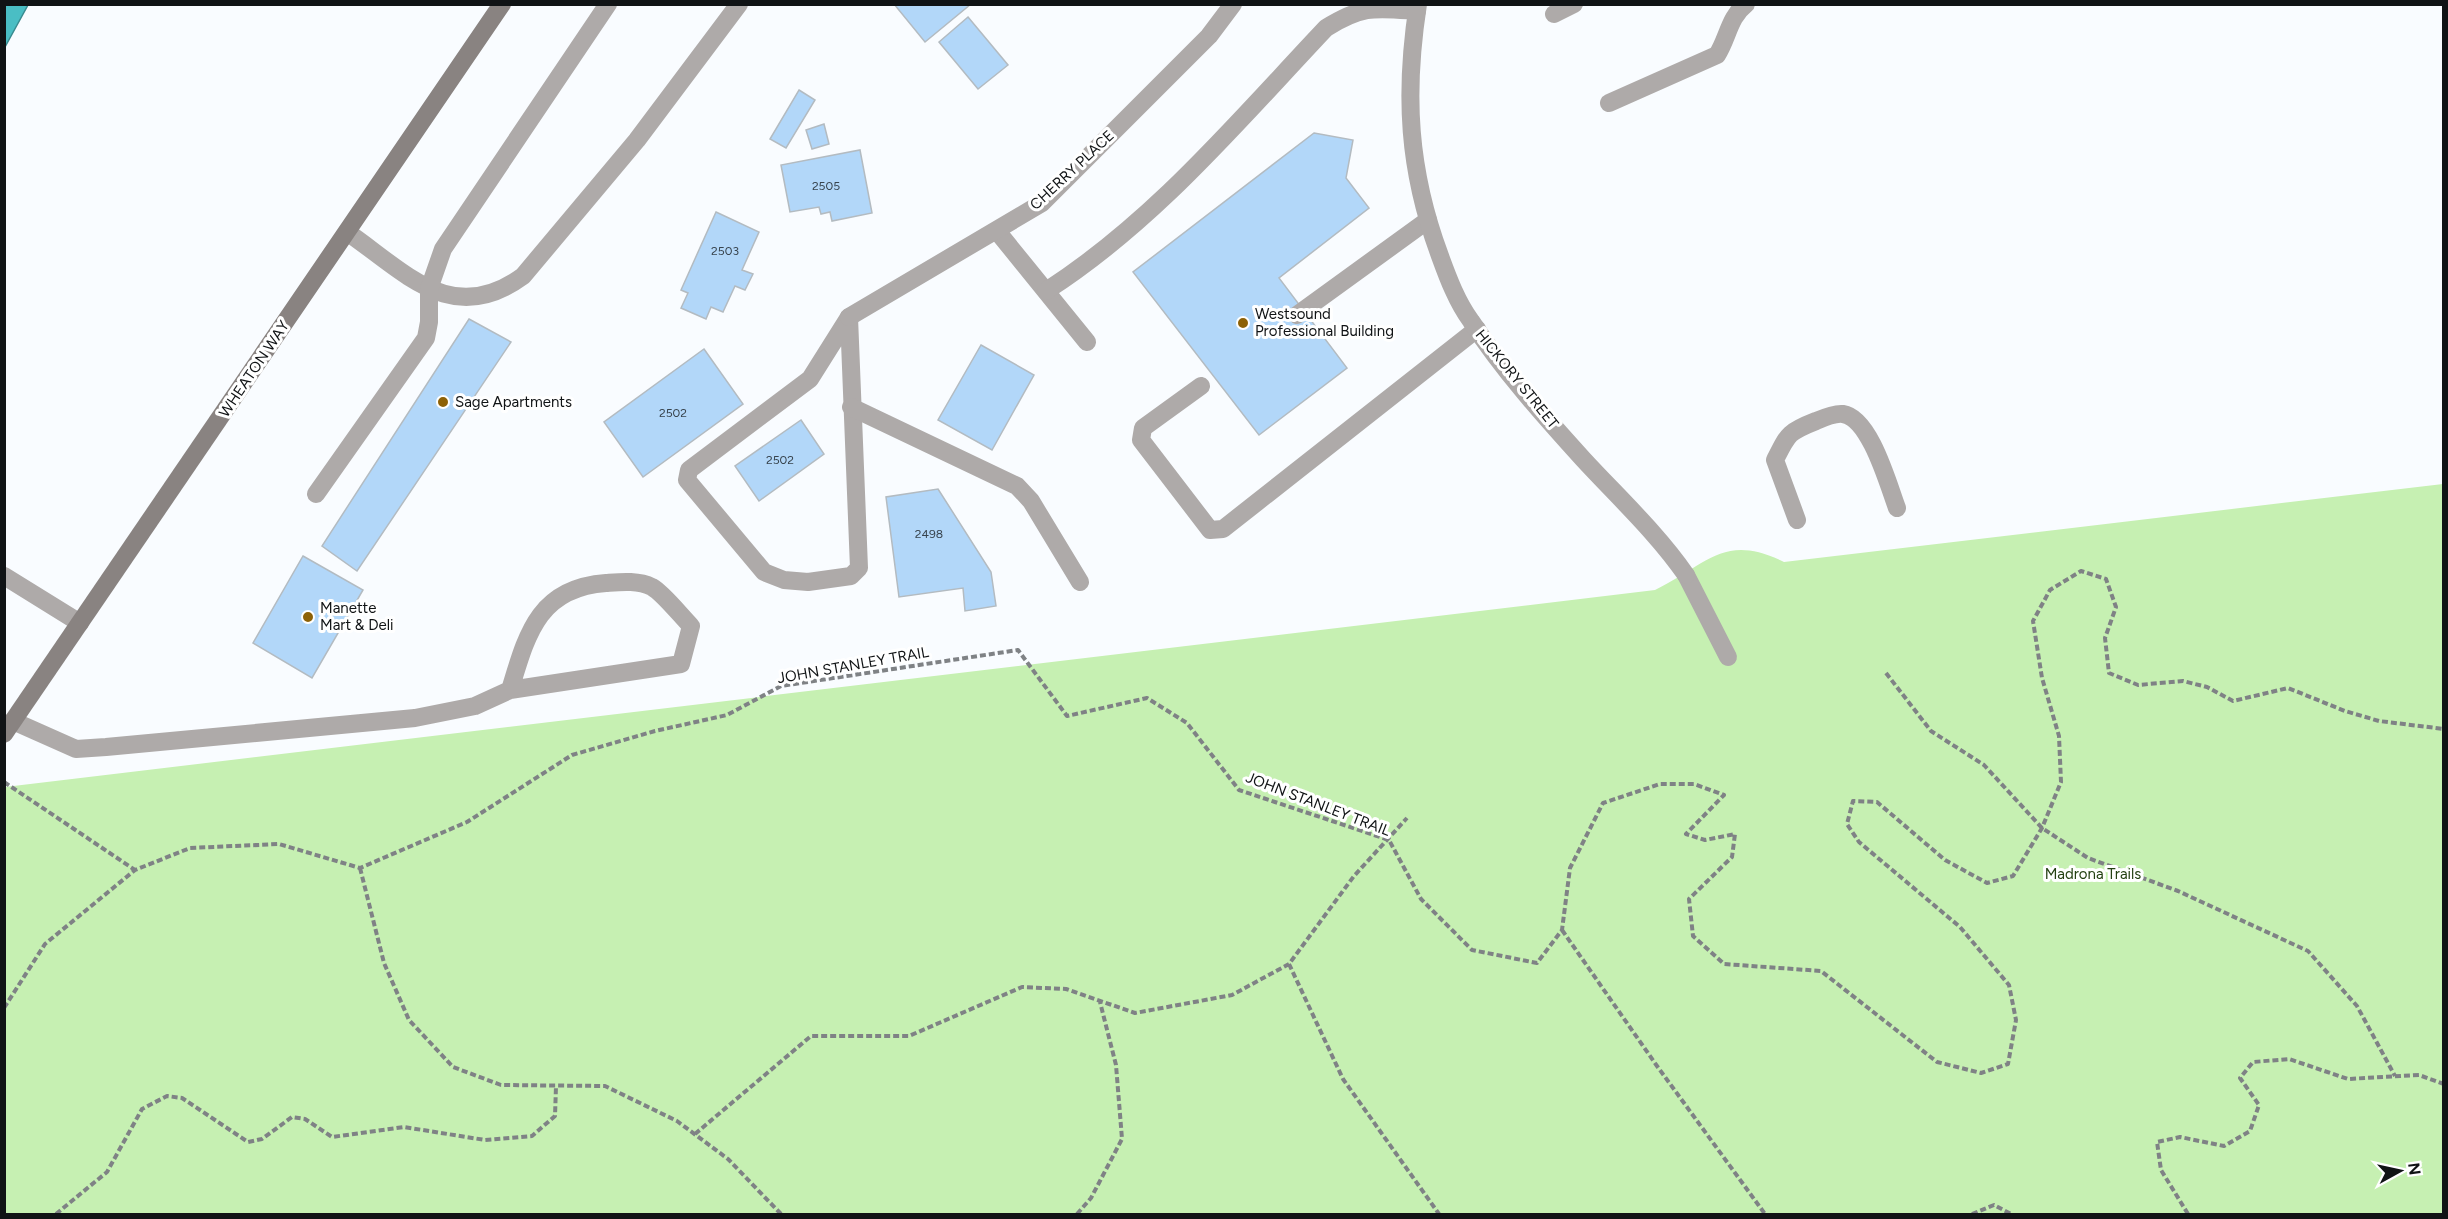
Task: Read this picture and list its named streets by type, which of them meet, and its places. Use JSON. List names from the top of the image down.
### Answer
{
  "streets": {
    "main road": ["WHEATON WAY"],
    "street": ["CHERRY PLACE", "HICKORY STREET"],
    "path": ["JOHN STANLEY TRAIL"]
  },
  "parks": ["Madrona Trails"],
  "places": ["Westsound Professional Building", "Sage Apartments", "Manette Mart & Deli"],
  "house_numbers": [
    "2505",
    "2503",
    "2502",
    "2502",
    "2498"
  ],
  "north": "right"
}
